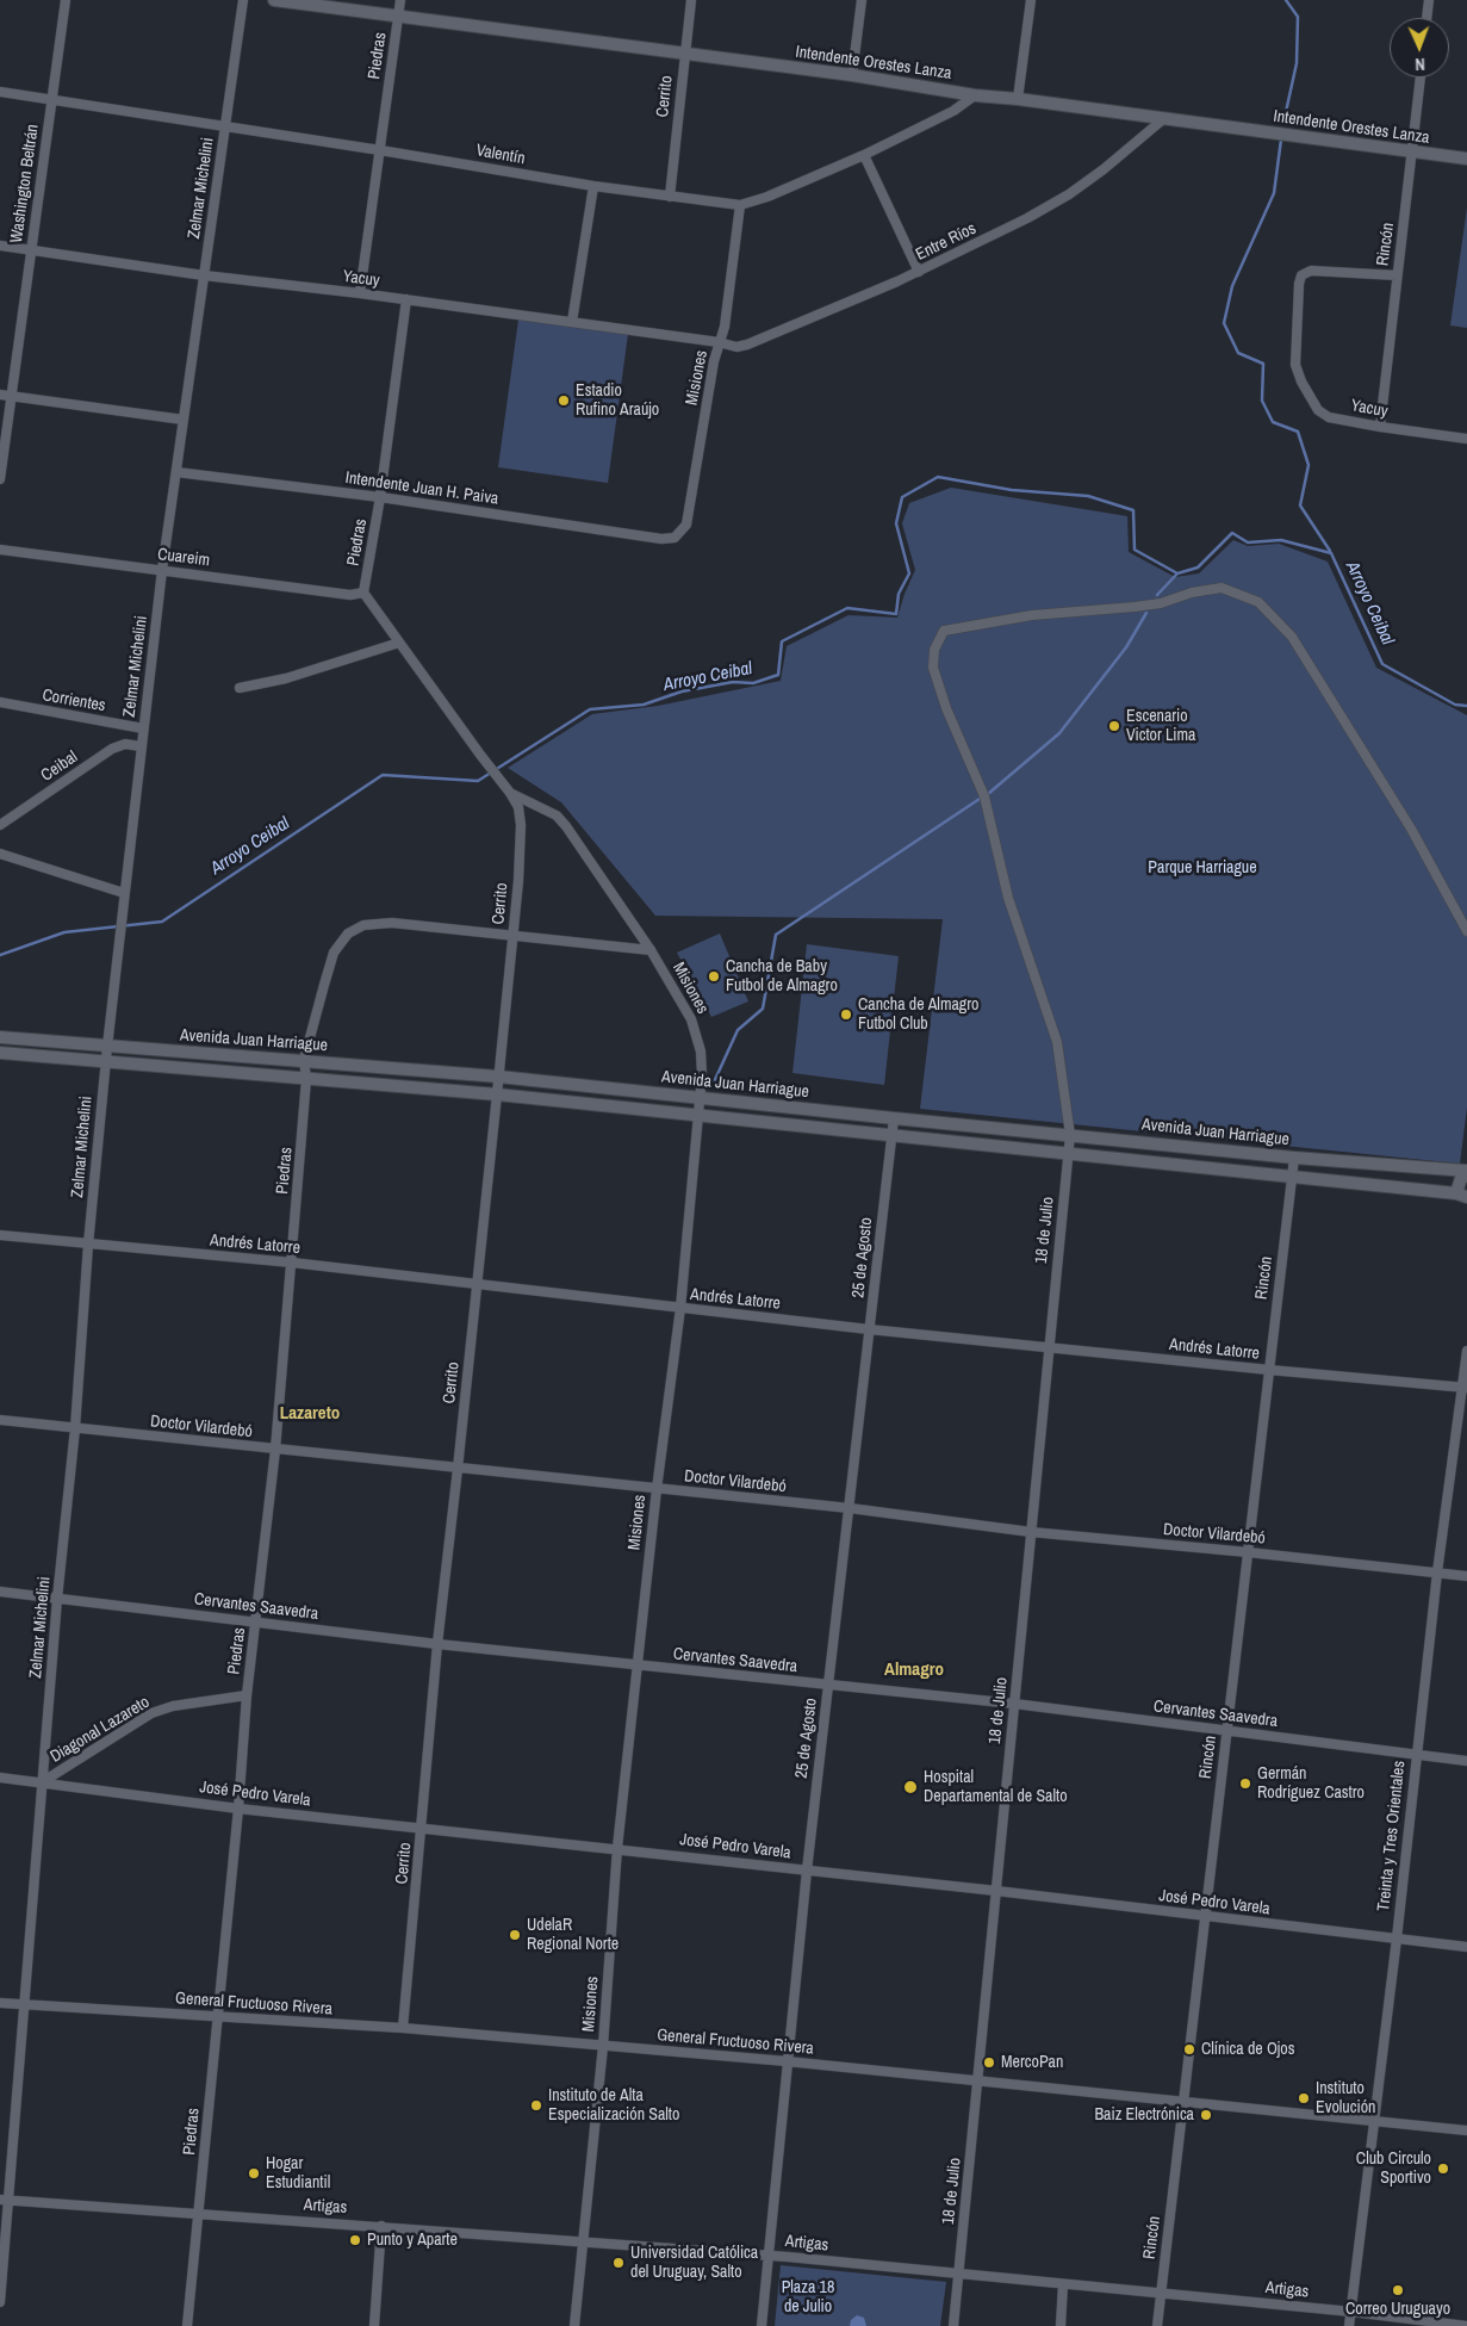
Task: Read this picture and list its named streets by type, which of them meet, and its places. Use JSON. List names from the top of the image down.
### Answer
{
  "streets": {
    "street": [
      "Piedras",
      "Intendente Orestes Lanza",
      "Cerrito",
      "Valentín",
      "Washington Beltrán",
      "Zelmar Michelini",
      "Entre Ríos",
      "Rincón",
      "Yacuy",
      "Misiones",
      "Intendente Juan H. Paiva",
      "Cuareim",
      "Corrientes",
      "Ceibal",
      "Avenida Juan Harriague",
      "18 de Julio",
      "Andrés Latorre",
      "25 de Agosto",
      "Doctor Vilardebó",
      "Cervantes Saavedra",
      "Diagonal Lazareto",
      "José Pedro Varela",
      "Treinta y Tres Orientales",
      "General Fructuoso Rivera",
      "Artigas"
    ]
  },
  "crossings": [
    ["Piedras", "Intendente Orestes Lanza"],
    ["Piedras", "Cerrito"],
    ["Piedras", "Valentín"],
    ["Piedras", "Yacuy"],
    ["Piedras", "Intendente Juan H. Paiva"],
    ["Piedras", "Cuareim"],
    ["Piedras", "Avenida Juan Harriague"],
    ["Piedras", "Andrés Latorre"],
    ["Piedras", "Doctor Vilardebó"],
    ["Piedras", "Cervantes Saavedra"],
    ["Piedras", "Diagonal Lazareto"],
    ["Piedras", "José Pedro Varela"],
    ["Piedras", "General Fructuoso Rivera"],
    ["Piedras", "Artigas"],
    ["Intendente Orestes Lanza", "Cerrito"],
    ["Intendente Orestes Lanza", "Valentín"],
    ["Intendente Orestes Lanza", "Entre Ríos"],
    ["Intendente Orestes Lanza", "Rincón"],
    ["Cerrito", "Valentín"],
    ["Cerrito", "Misiones"],
    ["Cerrito", "Avenida Juan Harriague"],
    ["Cerrito", "Andrés Latorre"],
    ["Cerrito", "Doctor Vilardebó"],
    ["Cerrito", "Cervantes Saavedra"],
    ["Cerrito", "José Pedro Varela"],
    ["Cerrito", "General Fructuoso Rivera"],
    ["Valentín", "Washington Beltrán"],
    ["Valentín", "Zelmar Michelini"],
    ["Valentín", "Misiones"],
    ["Washington Beltrán", "Yacuy"],
    ["Zelmar Michelini", "Yacuy"],
    ["Zelmar Michelini", "Intendente Juan H. Paiva"],
    ["Zelmar Michelini", "Cuareim"],
    ["Zelmar Michelini", "Corrientes"],
    ["Zelmar Michelini", "Ceibal"],
    ["Zelmar Michelini", "Avenida Juan Harriague"],
    ["Zelmar Michelini", "Andrés Latorre"],
    ["Zelmar Michelini", "Doctor Vilardebó"],
    ["Zelmar Michelini", "Cervantes Saavedra"],
    ["Zelmar Michelini", "Diagonal Lazareto"],
    ["Zelmar Michelini", "José Pedro Varela"],
    ["Zelmar Michelini", "General Fructuoso Rivera"],
    ["Zelmar Michelini", "Artigas"],
    ["Entre Ríos", "Yacuy"],
    ["Entre Ríos", "Misiones"],
    ["Rincón", "Yacuy"],
    ["Rincón", "Avenida Juan Harriague"],
    ["Rincón", "Andrés Latorre"],
    ["Rincón", "Doctor Vilardebó"],
    ["Rincón", "Cervantes Saavedra"],
    ["Rincón", "José Pedro Varela"],
    ["Rincón", "General Fructuoso Rivera"],
    ["Rincón", "Artigas"],
    ["Yacuy", "Misiones"],
    ["Misiones", "Intendente Juan H. Paiva"],
    ["Misiones", "Avenida Juan Harriague"],
    ["Misiones", "Andrés Latorre"],
    ["Misiones", "Doctor Vilardebó"],
    ["Misiones", "Cervantes Saavedra"],
    ["Misiones", "José Pedro Varela"],
    ["Misiones", "General Fructuoso Rivera"],
    ["Misiones", "Artigas"],
    ["Avenida Juan Harriague", "18 de Julio"],
    ["Avenida Juan Harriague", "25 de Agosto"],
    ["18 de Julio", "Andrés Latorre"],
    ["18 de Julio", "Doctor Vilardebó"],
    ["18 de Julio", "Cervantes Saavedra"],
    ["18 de Julio", "José Pedro Varela"],
    ["18 de Julio", "General Fructuoso Rivera"],
    ["18 de Julio", "Artigas"],
    ["Andrés Latorre", "25 de Agosto"],
    ["Andrés Latorre", "Treinta y Tres Orientales"],
    ["25 de Agosto", "Doctor Vilardebó"],
    ["25 de Agosto", "Cervantes Saavedra"],
    ["25 de Agosto", "José Pedro Varela"],
    ["25 de Agosto", "General Fructuoso Rivera"],
    ["25 de Agosto", "Artigas"],
    ["Doctor Vilardebó", "Treinta y Tres Orientales"],
    ["Cervantes Saavedra", "Treinta y Tres Orientales"],
    ["Diagonal Lazareto", "José Pedro Varela"],
    ["José Pedro Varela", "Treinta y Tres Orientales"],
    ["Treinta y Tres Orientales", "General Fructuoso Rivera"],
    ["Treinta y Tres Orientales", "Artigas"]
  ],
  "districts": ["Lazareto", "Almagro"],
  "water": ["Arroyo Ceibal"],
  "parks": ["Parque Harriague", "Plaza 18 de Julio"],
  "places": [
    "Estadio Rufino Araújo",
    "Escenario Victor Lima",
    "Cancha de Baby Futbol de Almagro",
    "Cancha de Almagro Futbol Club",
    "Germán Rodríguez Castro",
    "Hospital Departamental de Salto",
    "UdelaR Regional Norte",
    "Clínica de Ojos",
    "MercoPan",
    "Instituto Evolución",
    "Instituto de Alta Especialización Salto",
    "Baiz Electrónica",
    "Club Circulo Sportivo",
    "Hogar Estudiantil",
    "Punto y Aparte",
    "Universidad Católica del Uruguay, Salto",
    "Correo Uruguayo"
  ],
  "north": "bottom"
}
